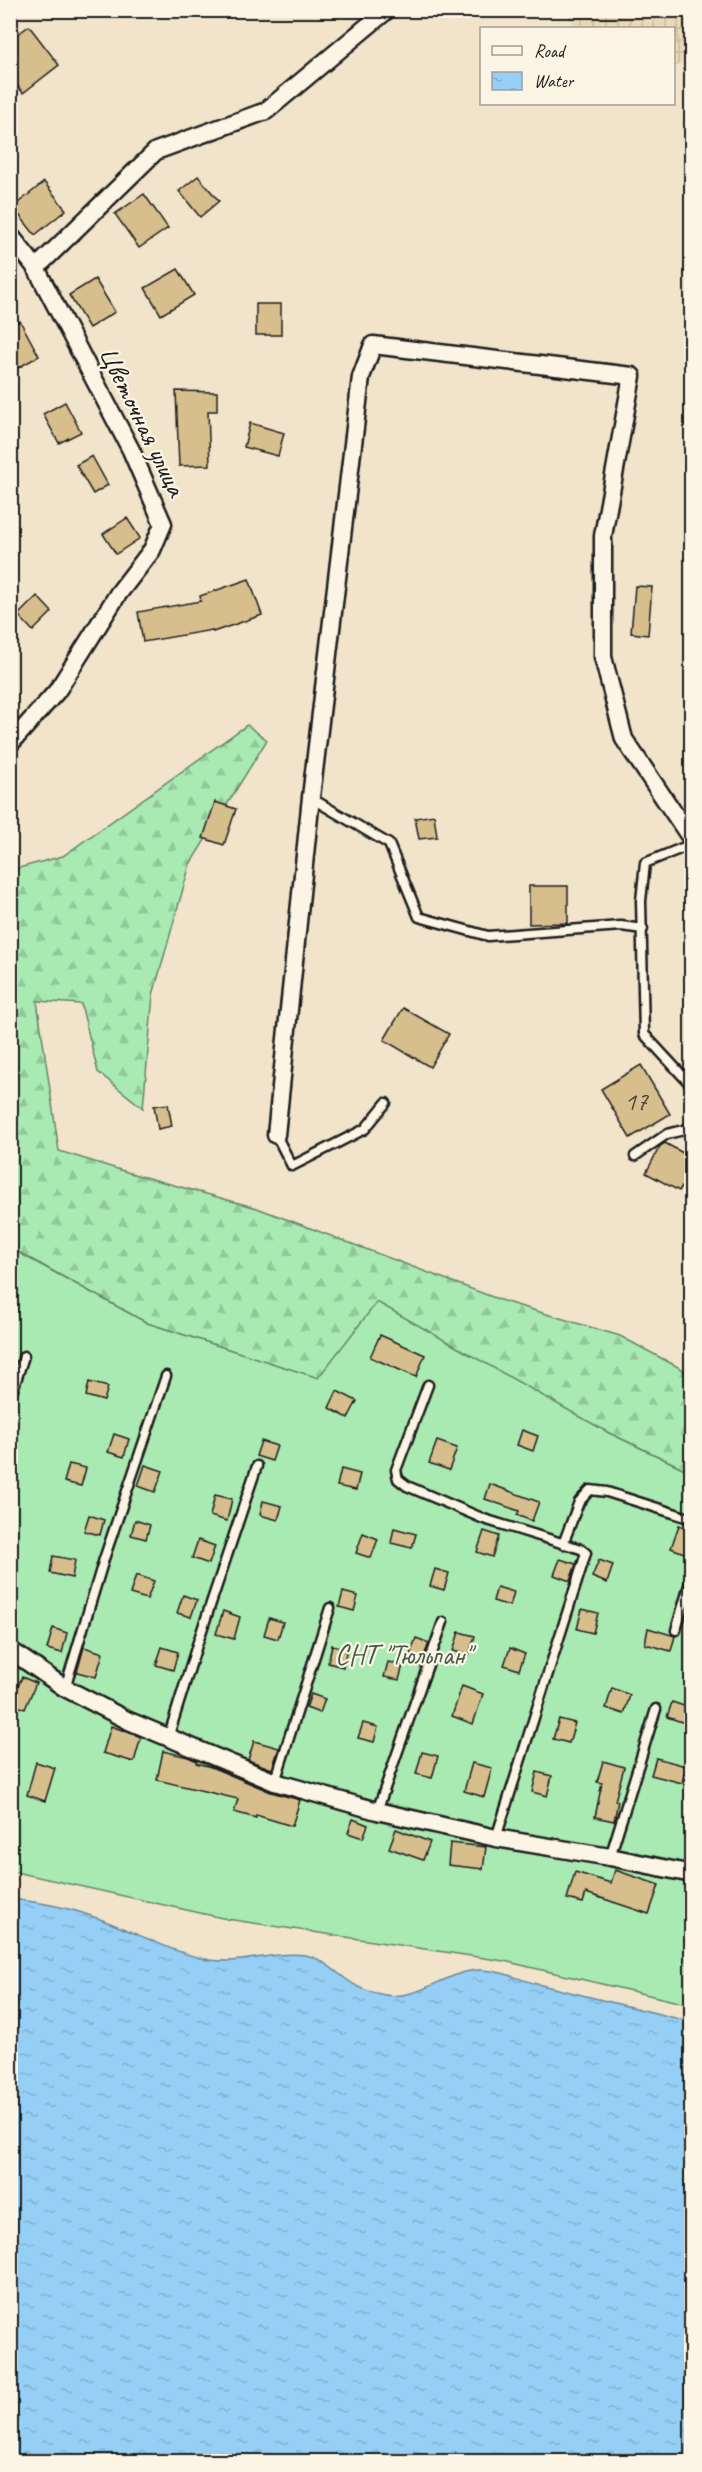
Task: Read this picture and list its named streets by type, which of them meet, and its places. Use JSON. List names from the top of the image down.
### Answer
{
  "streets": {
    "street": ["Цветочная улица"]
  },
  "parks": ["СНТ \"Тюльпан\""],
  "house_numbers": ["17"],
  "legend": ["Road", "Water"]
}
